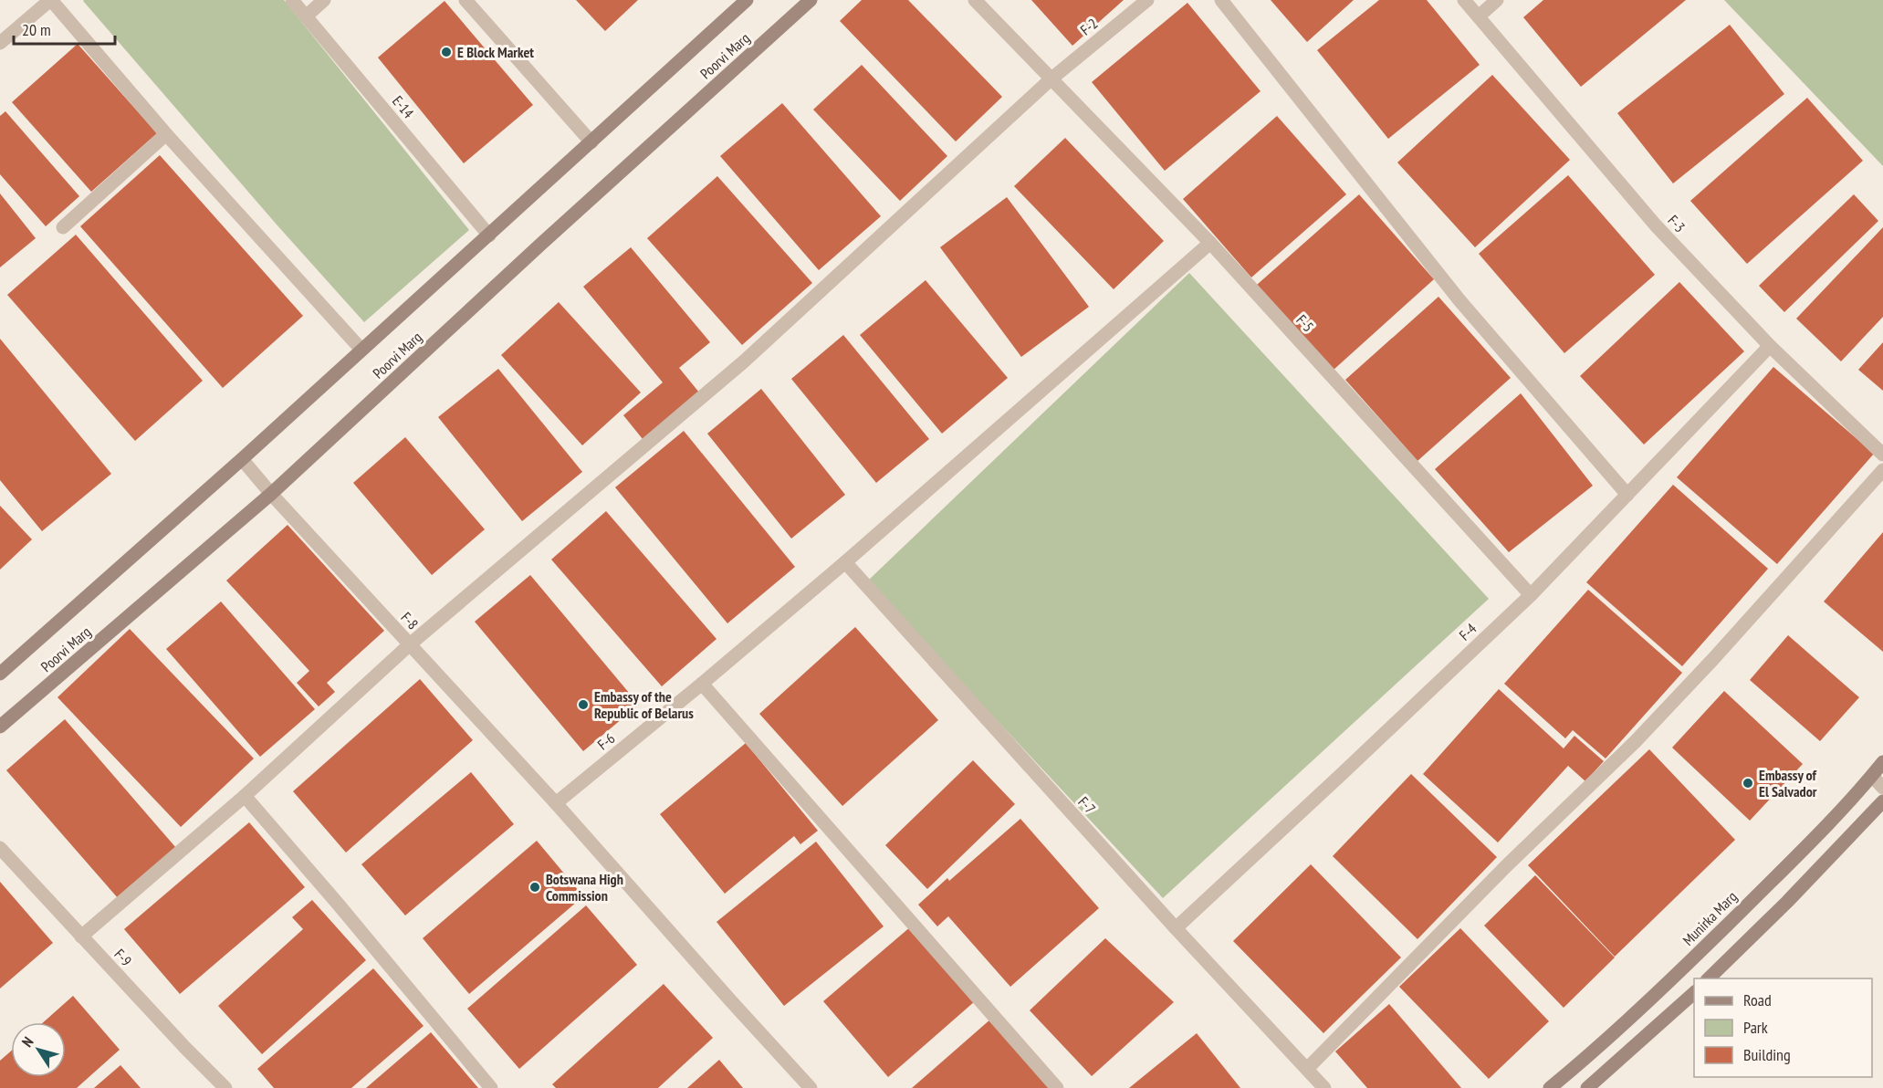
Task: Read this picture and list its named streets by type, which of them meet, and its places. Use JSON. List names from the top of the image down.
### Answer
{
  "streets": {
    "main road": ["Poorvi Marg", "Munirka Marg"],
    "street": [
      "F-2",
      "E-14",
      "F-3",
      "F-5",
      "F-8",
      "F-4",
      "F-6",
      "F-7",
      "F-9"
    ]
  },
  "crossings": [
    ["F-2", "F-5"],
    ["F-2", "F-8"],
    ["F-2", "F-9"],
    ["Poorvi Marg", "E-14"],
    ["Poorvi Marg", "F-8"],
    ["F-3", "F-4"],
    ["F-5", "F-4"],
    ["F-5", "F-6"],
    ["F-8", "F-6"],
    ["F-4", "F-7"],
    ["F-6", "F-7"]
  ],
  "places": [
    "E Block Market",
    "Embassy of the Republic of Belarus",
    "Embassy of El Salvador",
    "Botswana High Commission"
  ],
  "legend": ["Road", "Park", "Building"],
  "scale_bar": "20 m",
  "north": "top left"
}
